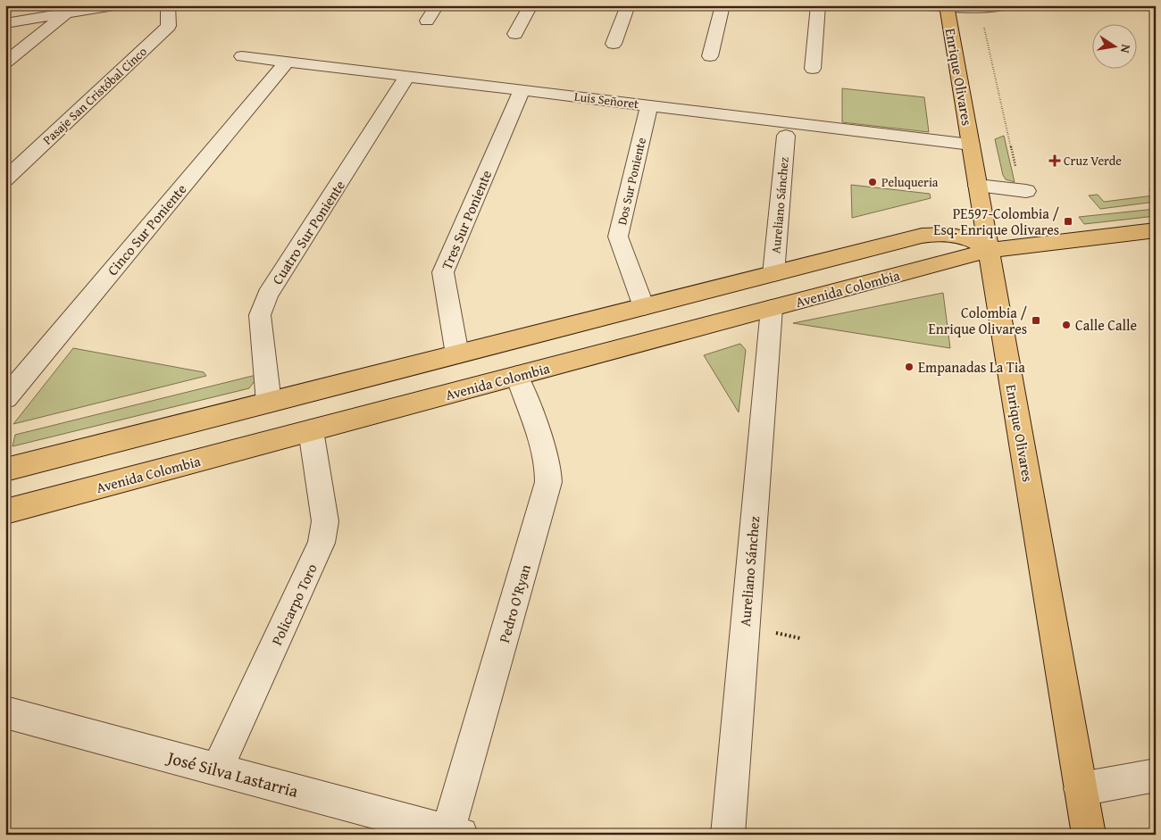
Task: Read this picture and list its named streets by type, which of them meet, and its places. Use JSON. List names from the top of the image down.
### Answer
{
  "streets": {
    "main road": ["Enrique Olivares", "Avenida Colombia"],
    "street": [
      "Pasaje San Cristóbal Cinco",
      "Luis Señoret",
      "Dos Sur Poniente",
      "Aureliano Sánchez",
      "Tres Sur Poniente",
      "Cinco Sur Poniente",
      "Cuatro Sur Poniente",
      "Pedro O'Ryan",
      "Policarpo Toro",
      "José Silva Lastarria"
    ]
  },
  "crossings": [
    ["Enrique Olivares", "Luis Señoret"],
    ["Enrique Olivares", "Avenida Colombia"],
    ["Luis Señoret", "Dos Sur Poniente"],
    ["Luis Señoret", "Tres Sur Poniente"],
    ["Luis Señoret", "Cinco Sur Poniente"],
    ["Luis Señoret", "Cuatro Sur Poniente"],
    ["Aureliano Sánchez", "Avenida Colombia"],
    ["Avenida Colombia", "Pedro O'Ryan"],
    ["Avenida Colombia", "Policarpo Toro"],
    ["Pedro O'Ryan", "José Silva Lastarria"],
    ["Policarpo Toro", "José Silva Lastarria"]
  ],
  "places": {
    "health": ["Cruz Verde"],
    "other": ["Peluqueria", "Calle Calle", "Empanadas La Tia"],
    "transit": ["PE597-Colombia / Esq. Enrique Olivares", "Colombia / Enrique Olivares"]
  },
  "north": "right"
}
